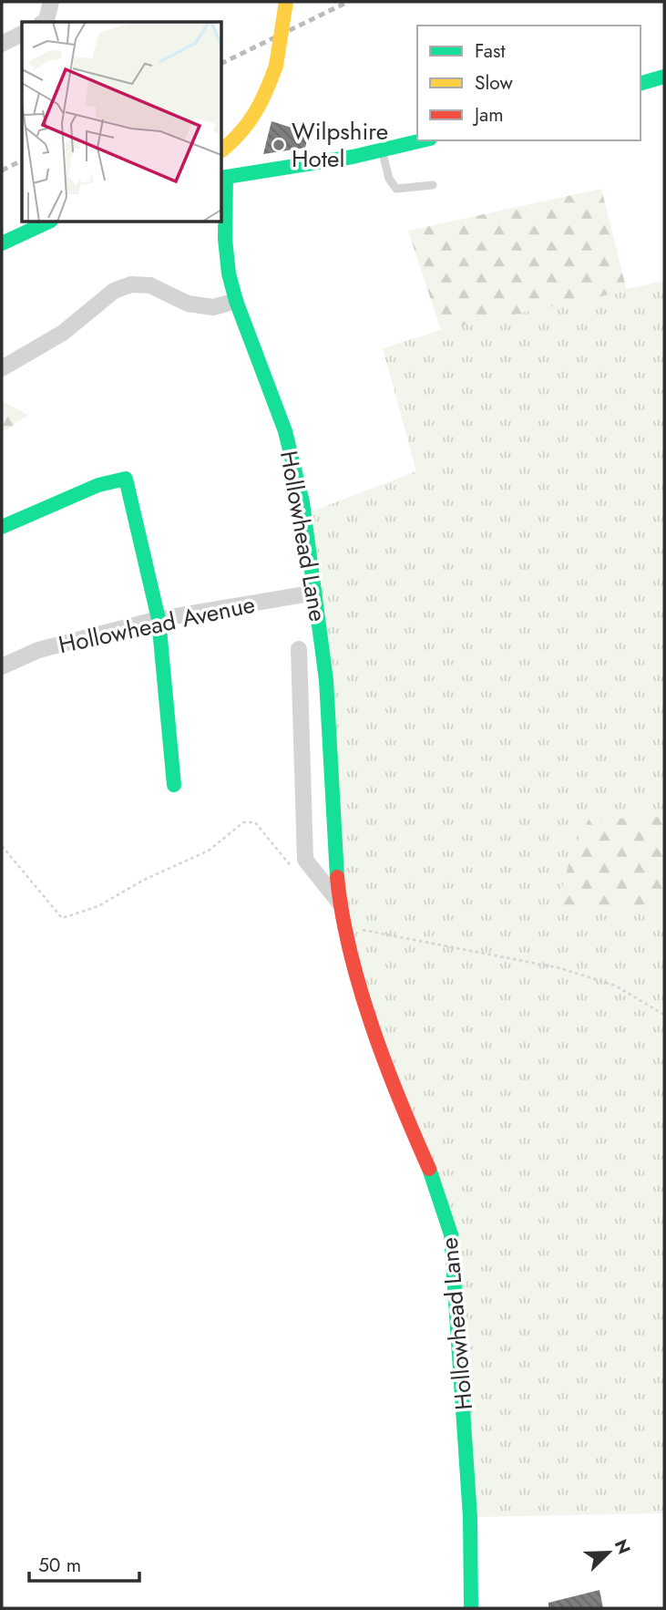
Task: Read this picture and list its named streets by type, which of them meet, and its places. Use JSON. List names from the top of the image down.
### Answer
{
  "streets": {
    "main road": ["Hollowhead Lane"],
    "street": ["Hollowhead Avenue"]
  },
  "crossings": [
    ["Hollowhead Lane", "Hollowhead Avenue"]
  ],
  "places": ["Wilpshire Hotel"],
  "legend": ["Fast", "Slow", "Jam"],
  "scale_bar": "50 m",
  "north": "top right"
}
